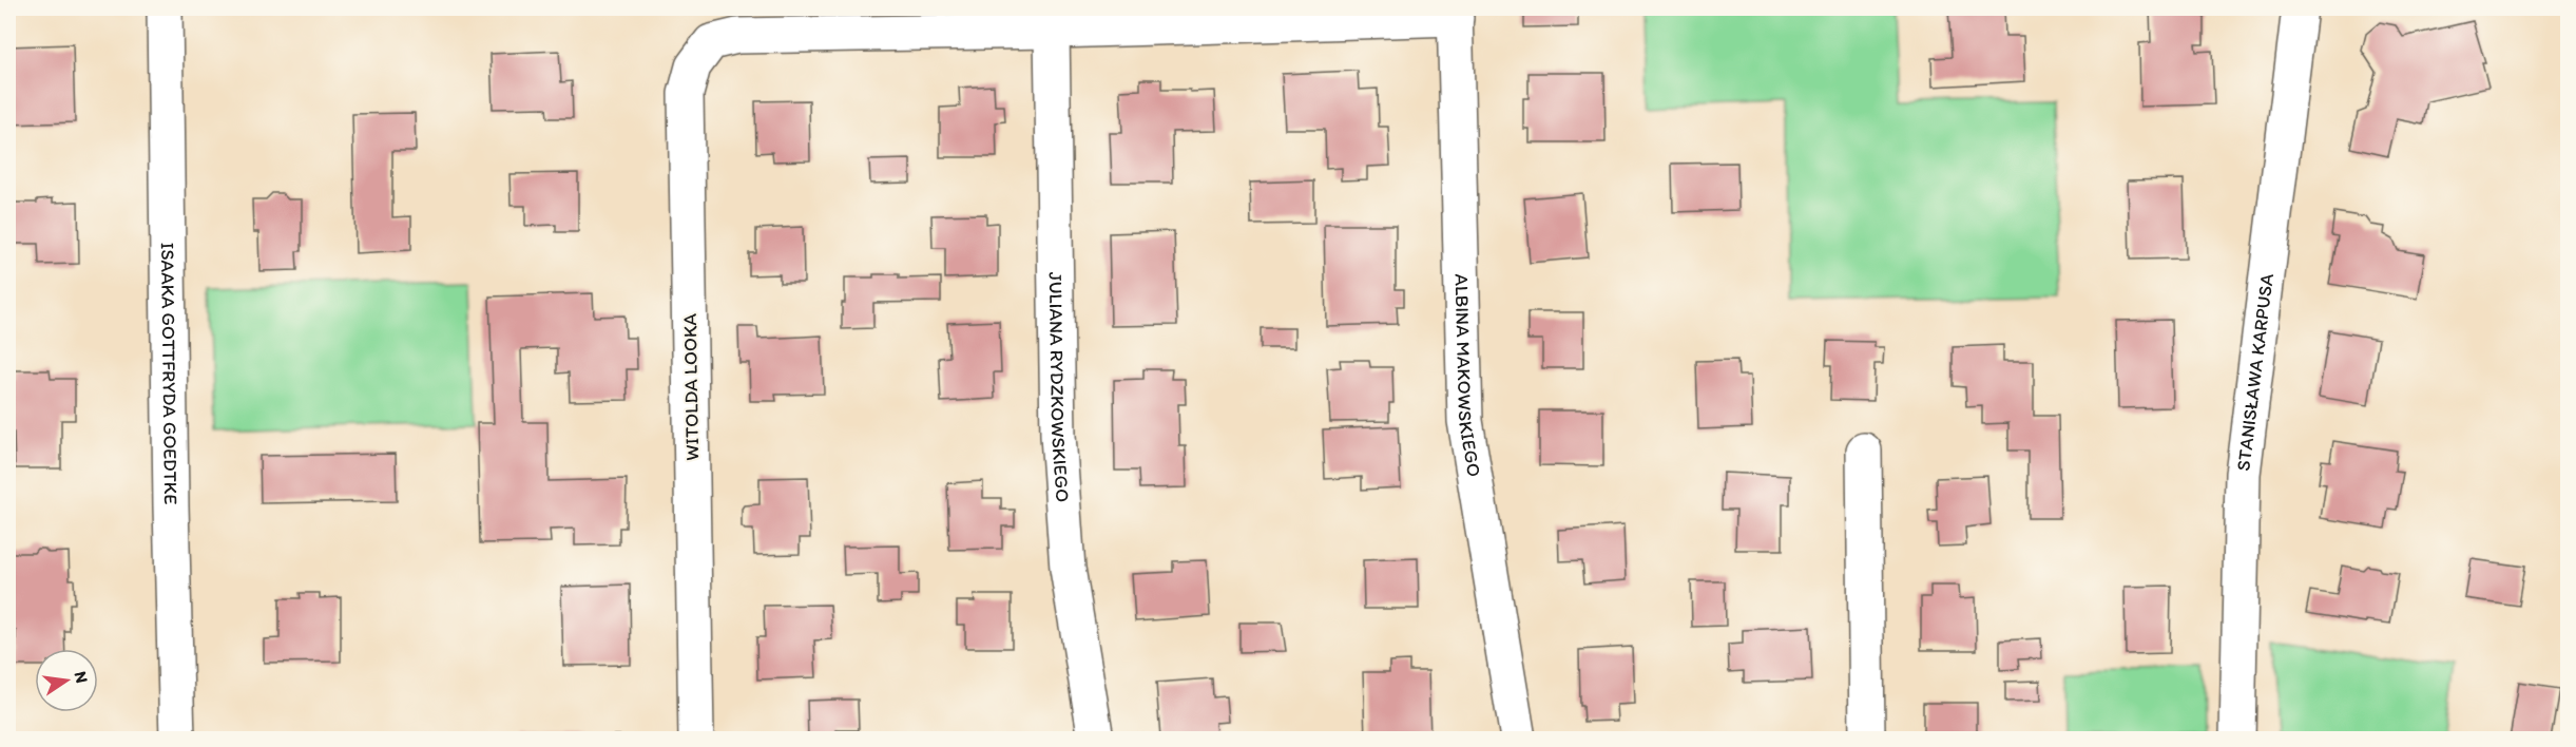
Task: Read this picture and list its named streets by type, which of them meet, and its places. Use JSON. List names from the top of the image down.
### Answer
{
  "streets": {
    "street": [
      "STANISŁAWA KARPUSA",
      "ISAAKA GOTTFRYDA GOEDTKE",
      "ALBINA MAKOWSKIEGO",
      "JULIANA RYDZKOWSKIEGO",
      "WITOLDA LOOKA"
    ]
  },
  "crossings": [
    ["JULIANA RYDZKOWSKIEGO", "WITOLDA LOOKA"]
  ],
  "north": "right"
}
